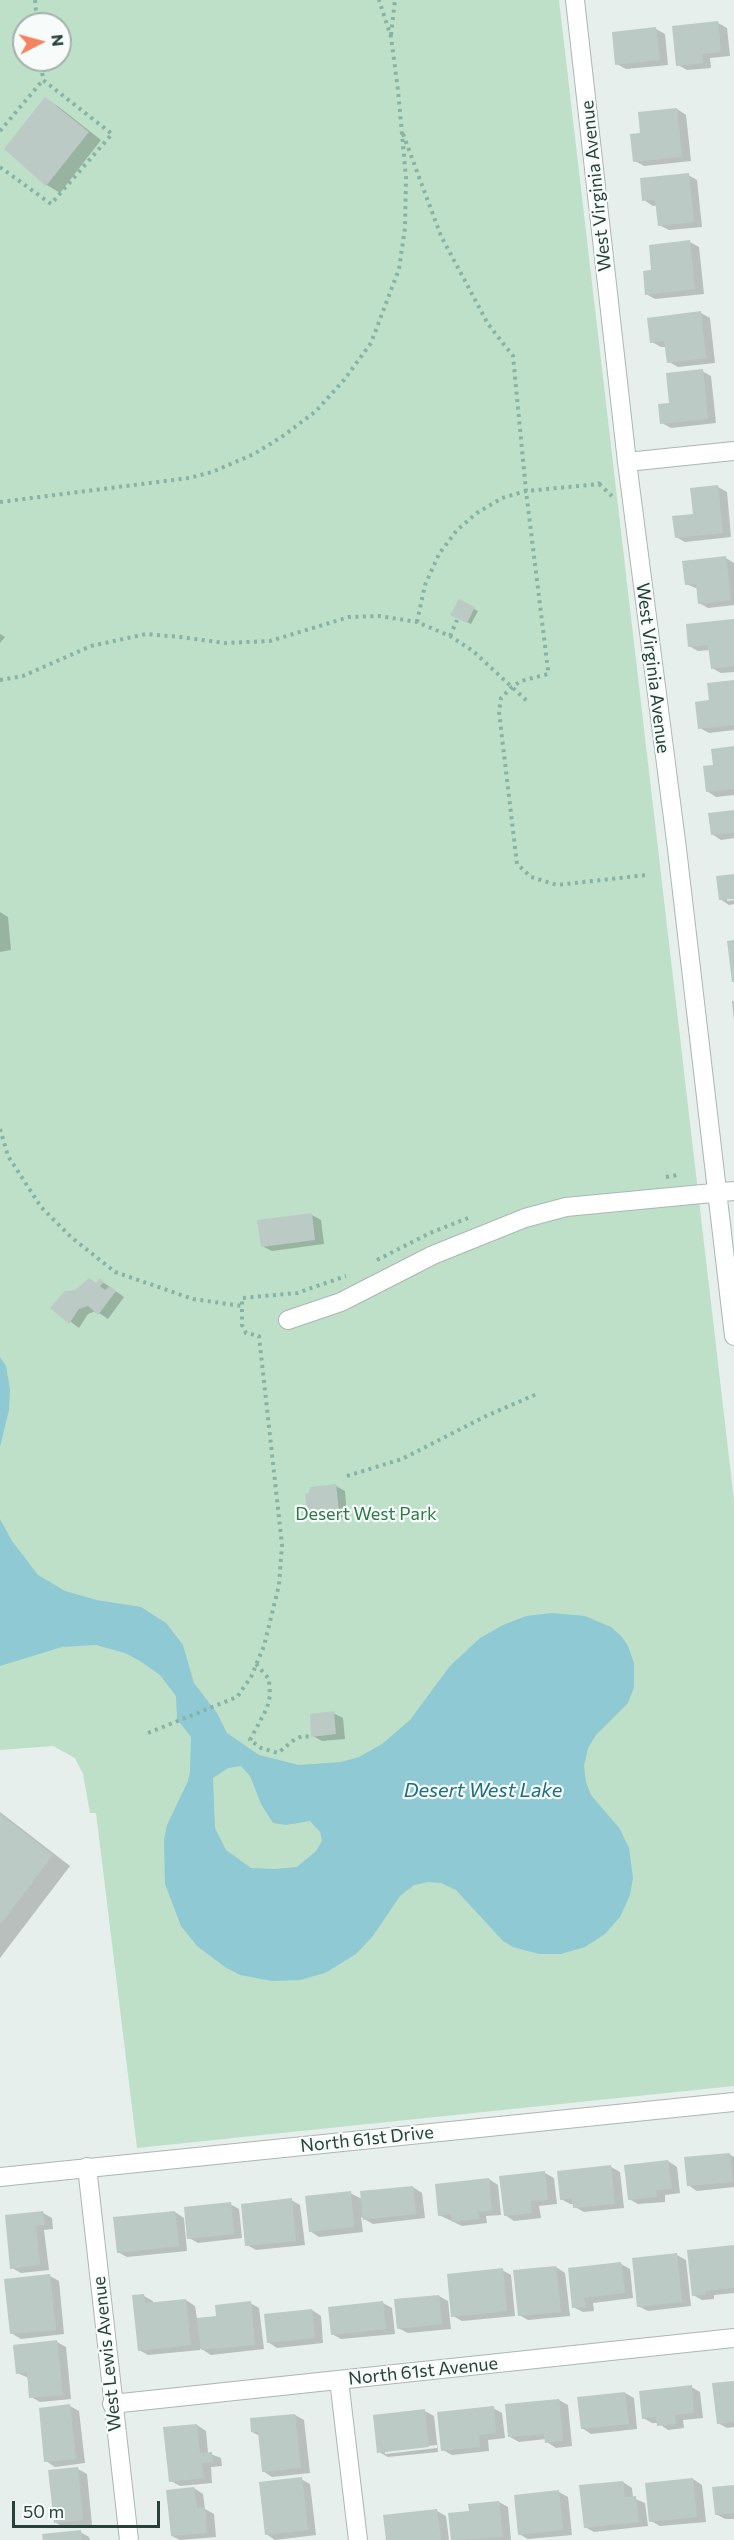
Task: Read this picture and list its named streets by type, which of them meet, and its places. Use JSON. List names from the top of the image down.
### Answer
{
  "streets": {
    "street": [
      "West Virginia Avenue",
      "North 61st Drive",
      "West Lewis Avenue",
      "North 61st Avenue"
    ]
  },
  "crossings": [
    ["North 61st Drive", "West Lewis Avenue"],
    ["West Lewis Avenue", "North 61st Avenue"]
  ],
  "water": ["Desert West Lake"],
  "parks": ["Desert West Park"],
  "scale_bar": "50 m",
  "north": "right"
}
